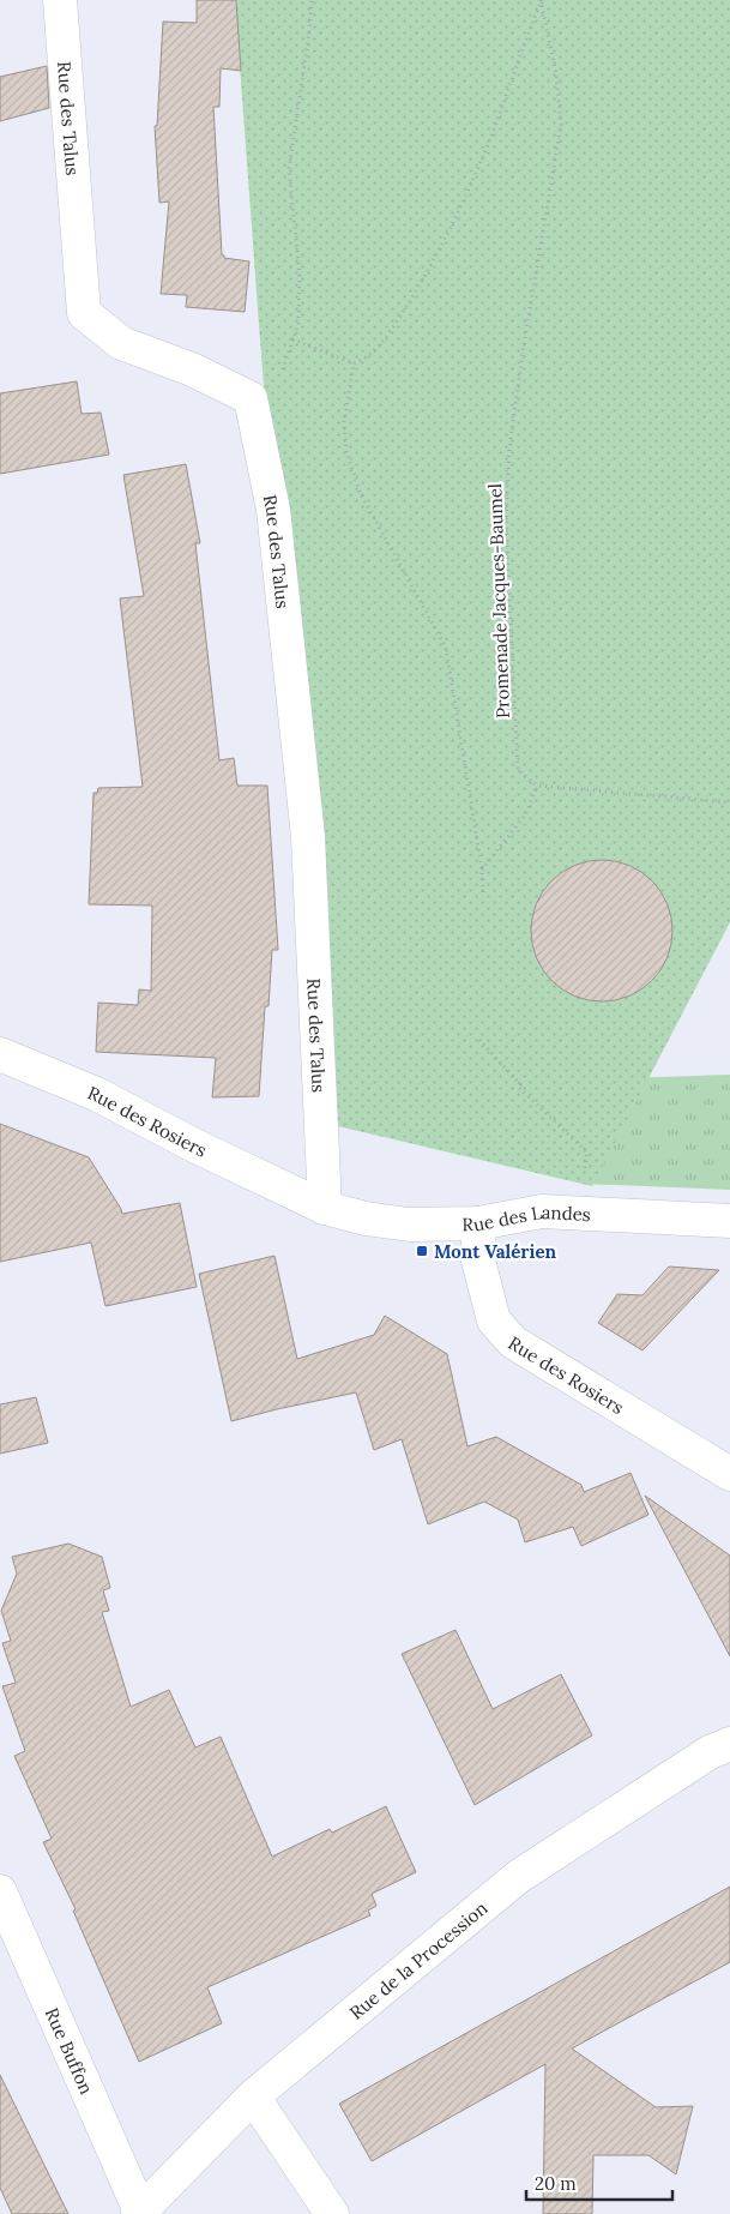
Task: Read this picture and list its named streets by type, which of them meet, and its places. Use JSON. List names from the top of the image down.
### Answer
{
  "streets": {
    "street": [
      "Rue des Talus",
      "Rue des Rosiers",
      "Rue des Landes",
      "Rue de la Procession",
      "Rue Buffon"
    ],
    "path": ["Promenade Jacques-Baumel"]
  },
  "crossings": [
    ["Rue des Talus", "Rue des Rosiers"],
    ["Rue des Talus", "Rue des Landes"],
    ["Rue des Rosiers", "Rue des Landes"],
    ["Rue de la Procession", "Rue Buffon"]
  ],
  "places": {
    "transit": ["Mont Valérien"]
  },
  "scale_bar": "20 m"
}
